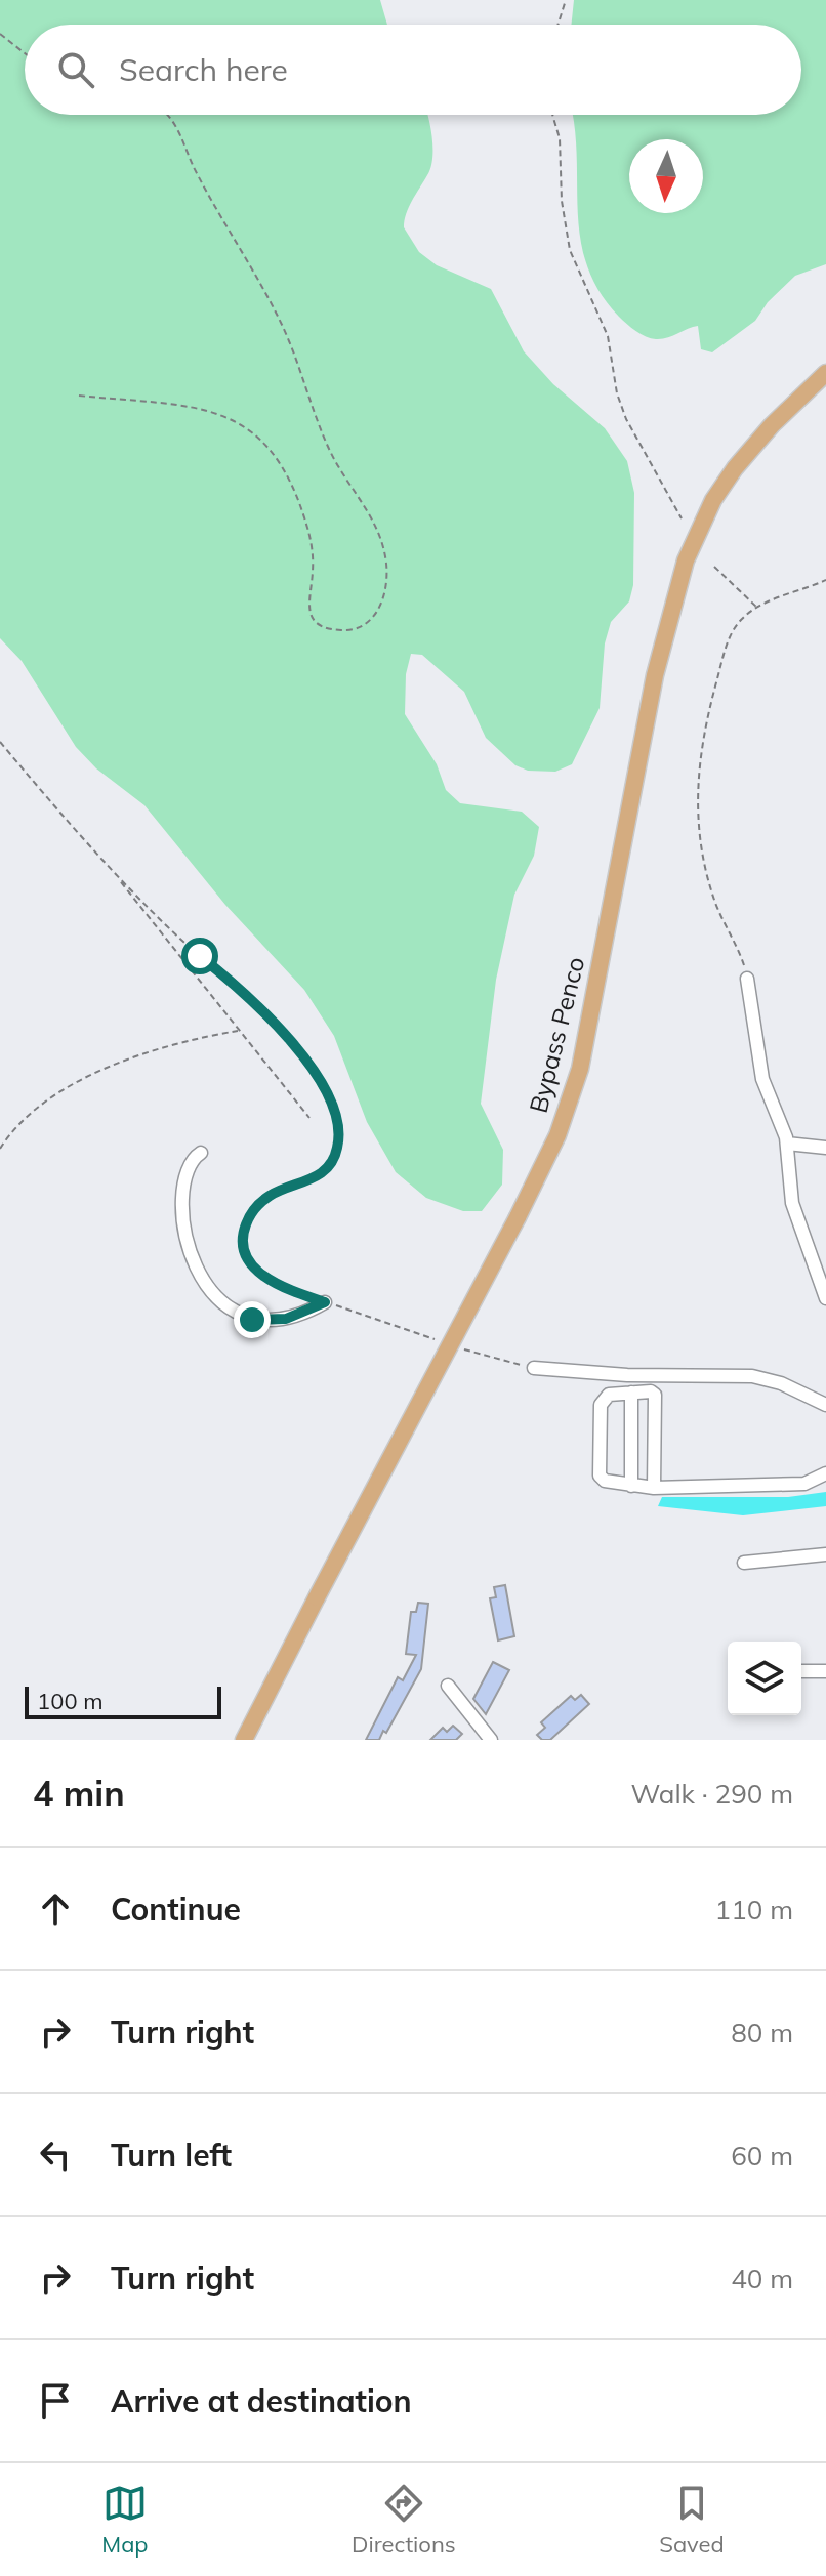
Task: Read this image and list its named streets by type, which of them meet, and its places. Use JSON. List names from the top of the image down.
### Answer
{
  "streets": {
    "main road": ["Bypass Penco"]
  },
  "scale_bar": "100 m",
  "north": "bottom",
  "page": {
    "search": "Search here",
    "scale": "100 m",
    "heading": ["4 min", "Walk · 290 m"],
    "list": [
      ["Continue", "110 m"],
      ["Turn right", "80 m"],
      ["Turn left", "60 m"],
      ["Turn right", "40 m"],
      "Arrive at destination"
    ],
    "nav": ["Map", "Directions", "Saved"]
  }
}
